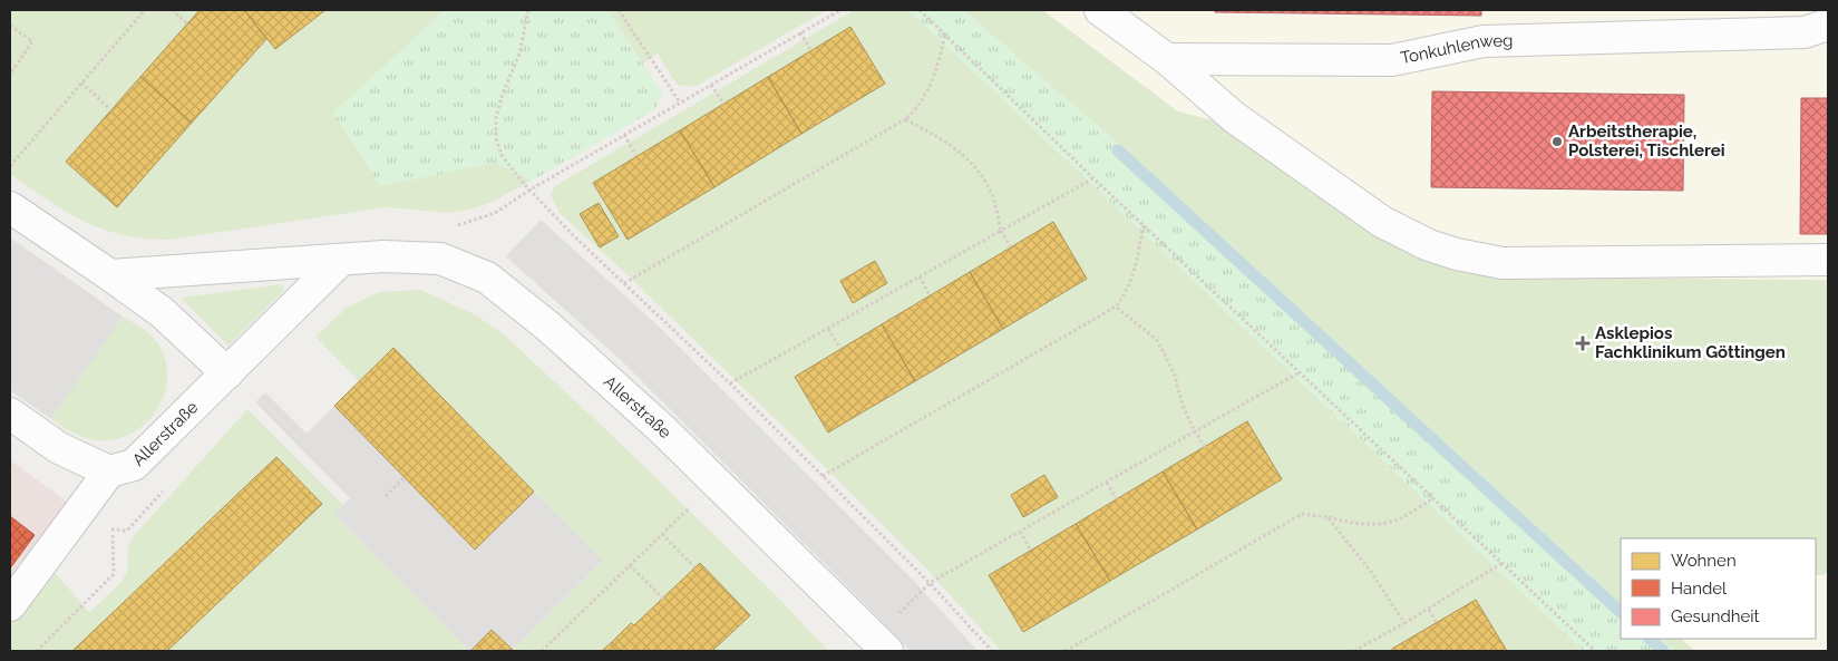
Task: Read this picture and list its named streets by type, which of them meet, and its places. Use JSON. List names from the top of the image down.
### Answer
{
  "streets": {
    "street": ["Tonkuhlenweg", "Allerstraße"]
  },
  "places": {
    "other": ["Arbeitstherapie, Polsterei, Tischlerei"],
    "health": ["Asklepios Fachklinikum Göttingen"]
  },
  "legend": ["Wohnen", "Handel", "Gesundheit"]
}
